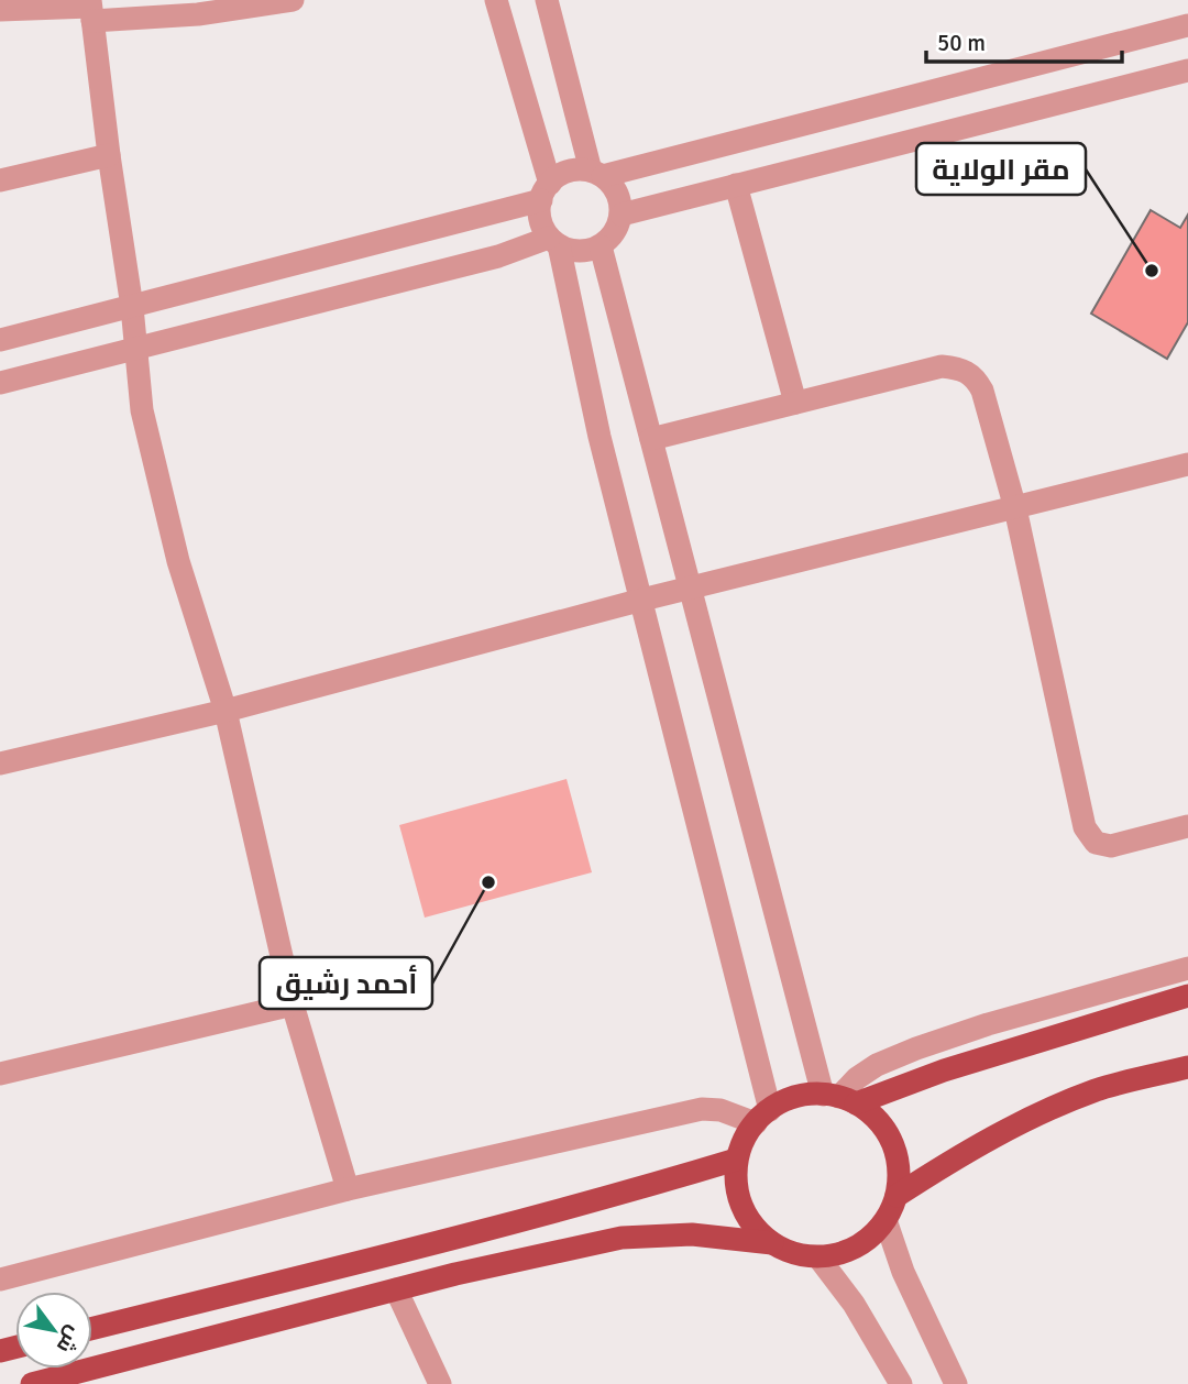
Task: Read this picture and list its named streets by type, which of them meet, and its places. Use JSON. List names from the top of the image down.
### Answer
{
  "places": ["مقر الولاية", "أحمد رشيق"],
  "scale_bar": "50 m",
  "north": "bottom right"
}
